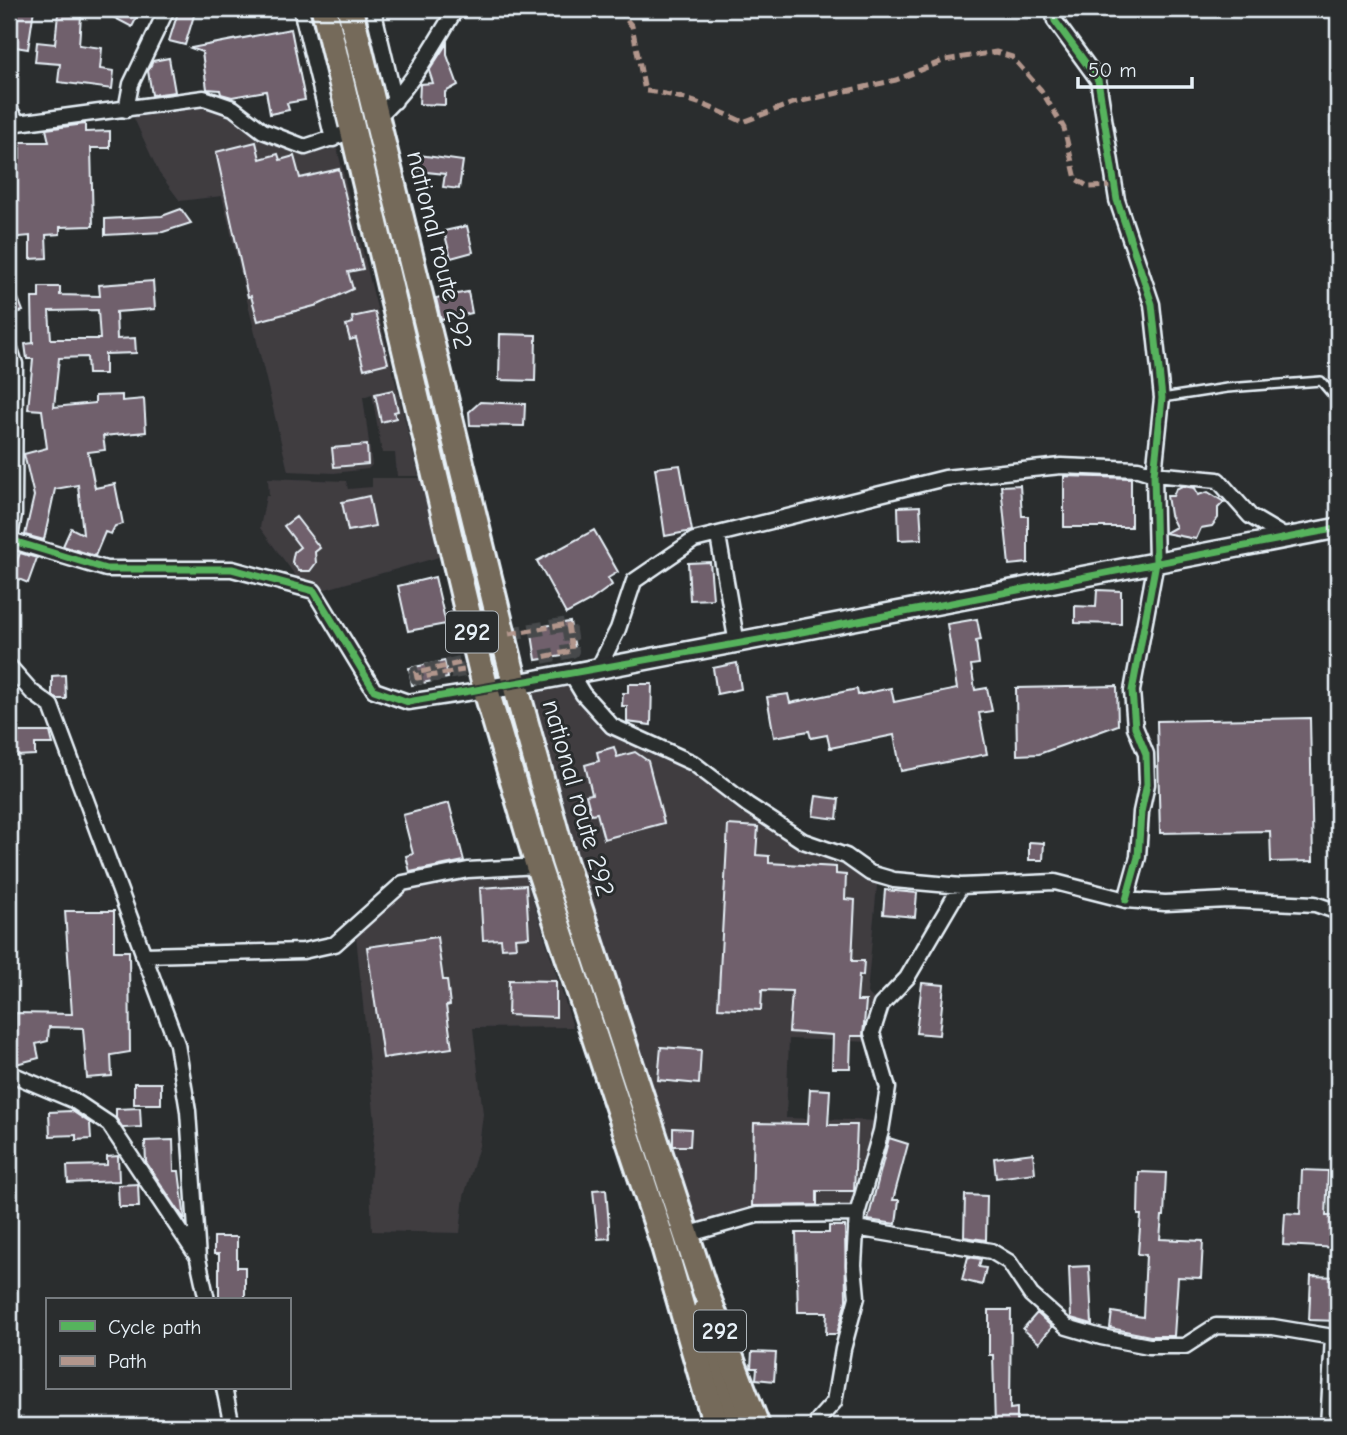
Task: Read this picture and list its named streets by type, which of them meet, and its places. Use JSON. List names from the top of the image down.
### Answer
{
  "streets": {
    "highway": ["national route 292", "292"]
  },
  "legend": ["Cycle path", "Path"],
  "scale_bar": "50 m"
}
